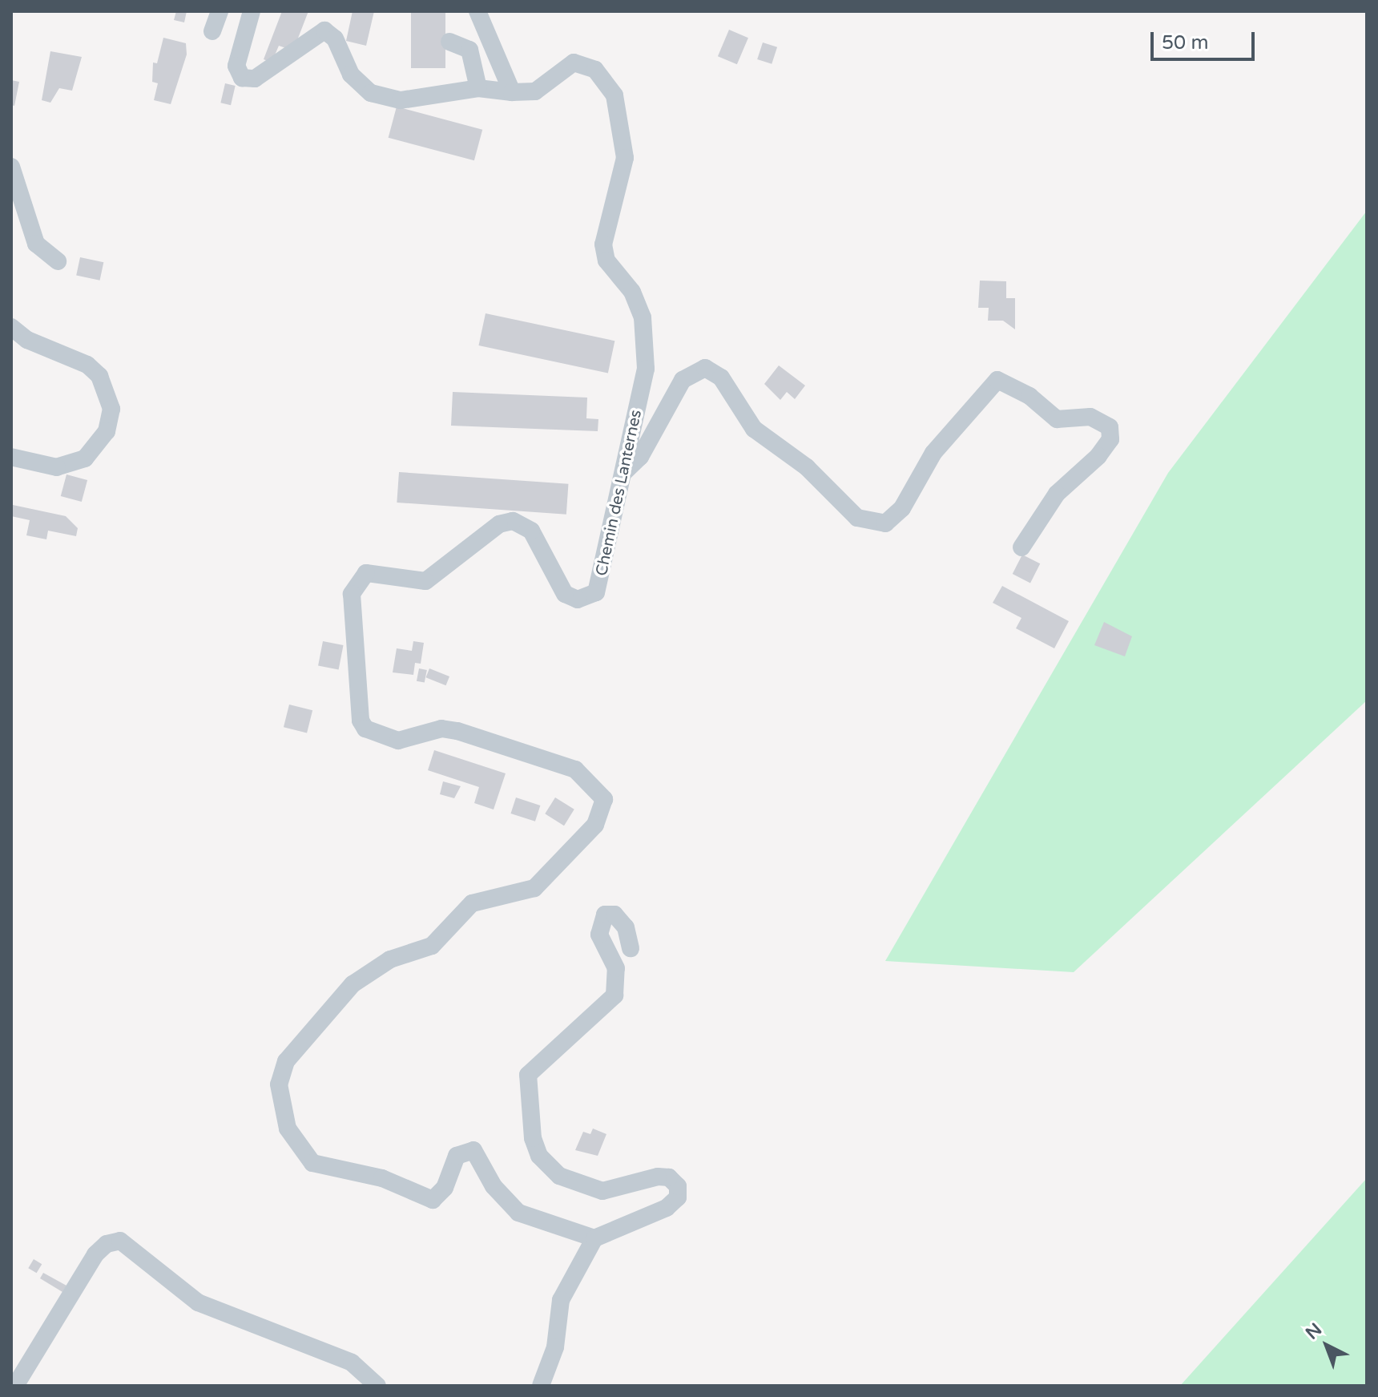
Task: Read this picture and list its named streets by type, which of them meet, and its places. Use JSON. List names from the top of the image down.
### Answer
{
  "streets": {
    "street": ["Chemin des Lanternes"]
  },
  "scale_bar": "50 m",
  "north": "top left"
}
